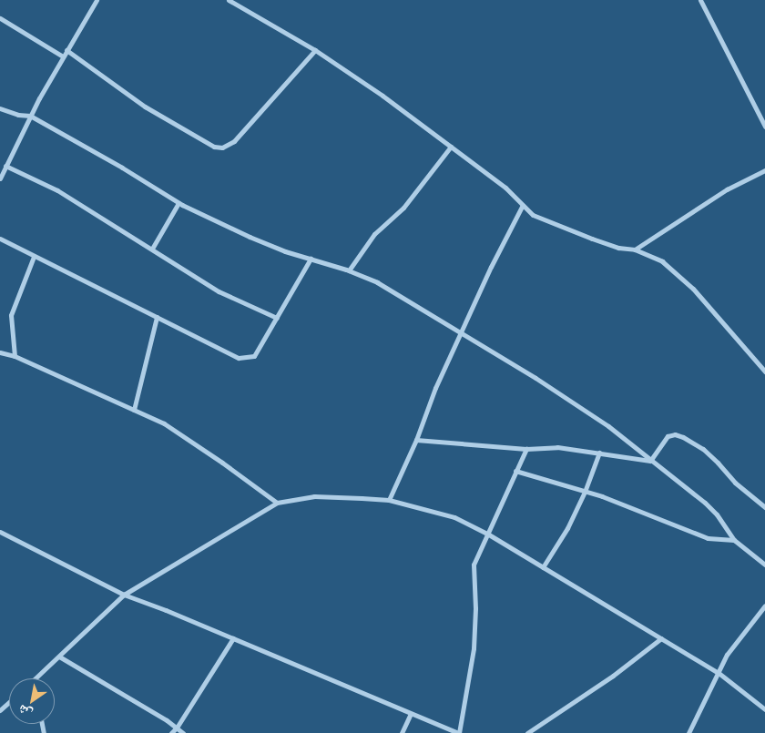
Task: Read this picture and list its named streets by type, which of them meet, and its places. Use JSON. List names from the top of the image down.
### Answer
{
  "north": "bottom left"
}
